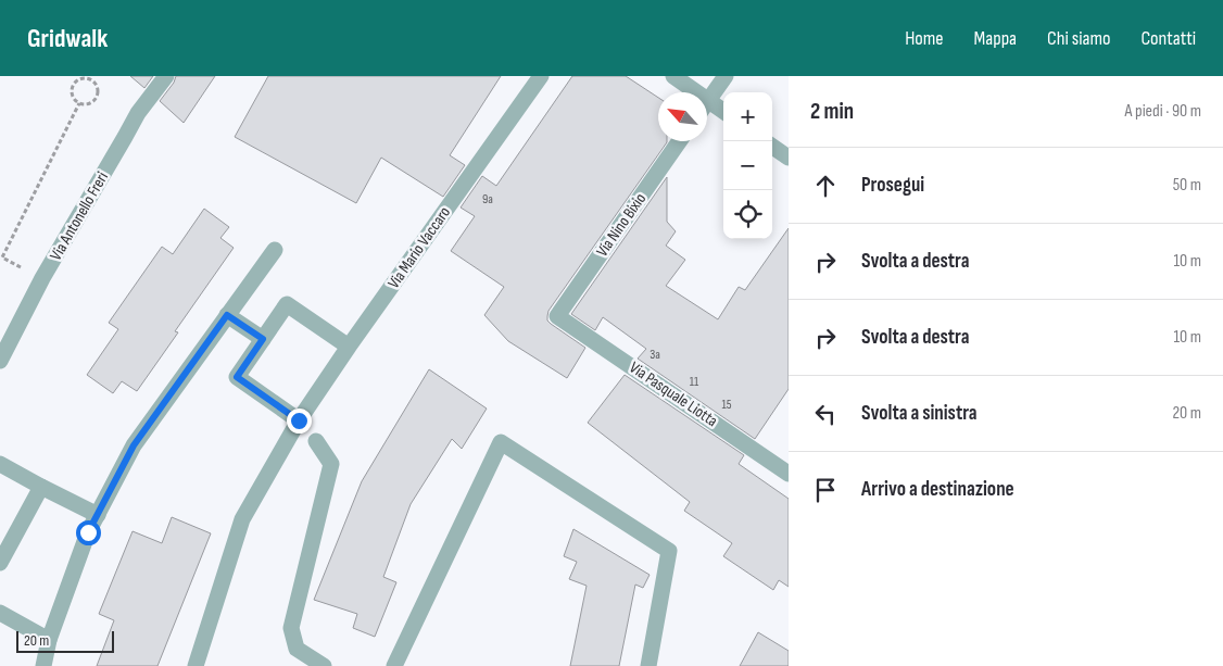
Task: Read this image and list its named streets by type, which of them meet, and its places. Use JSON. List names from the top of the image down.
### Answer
{
  "streets": {
    "street": [
      "Via Antonello Freri",
      "Via Nino Bixio",
      "Via Mario Vaccaro",
      "Via Pasquale Liotta"
    ]
  },
  "crossings": [
    ["Via Nino Bixio", "Via Pasquale Liotta"]
  ],
  "house_numbers": [
    "9a",
    "3a",
    "11",
    "15"
  ],
  "scale_bar": "20 m",
  "north": "top left",
  "page": {
    "header": "Gridwalk",
    "nav": [
      "Home",
      "Mappa",
      "Chi siamo",
      "Contatti"
    ],
    "heading": ["2 min", "A piedi · 90 m"],
    "map_buttons": ["+", "−"],
    "list": [
      ["Prosegui", "50 m"],
      ["Svolta a destra", "10 m"],
      ["Svolta a destra", "10 m"],
      ["Svolta a sinistra", "20 m"],
      "Arrivo a destinazione"
    ],
    "scale": "20 m"
  }
}
